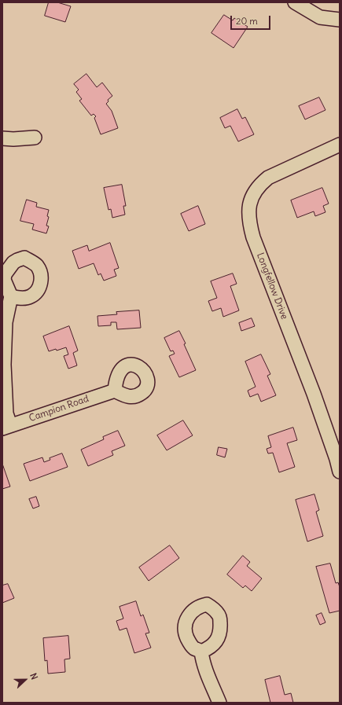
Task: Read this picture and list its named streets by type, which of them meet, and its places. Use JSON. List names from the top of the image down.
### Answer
{
  "streets": {
    "street": ["Longfellow Drive", "Campion Road"]
  },
  "scale_bar": "20 m",
  "north": "right"
}
